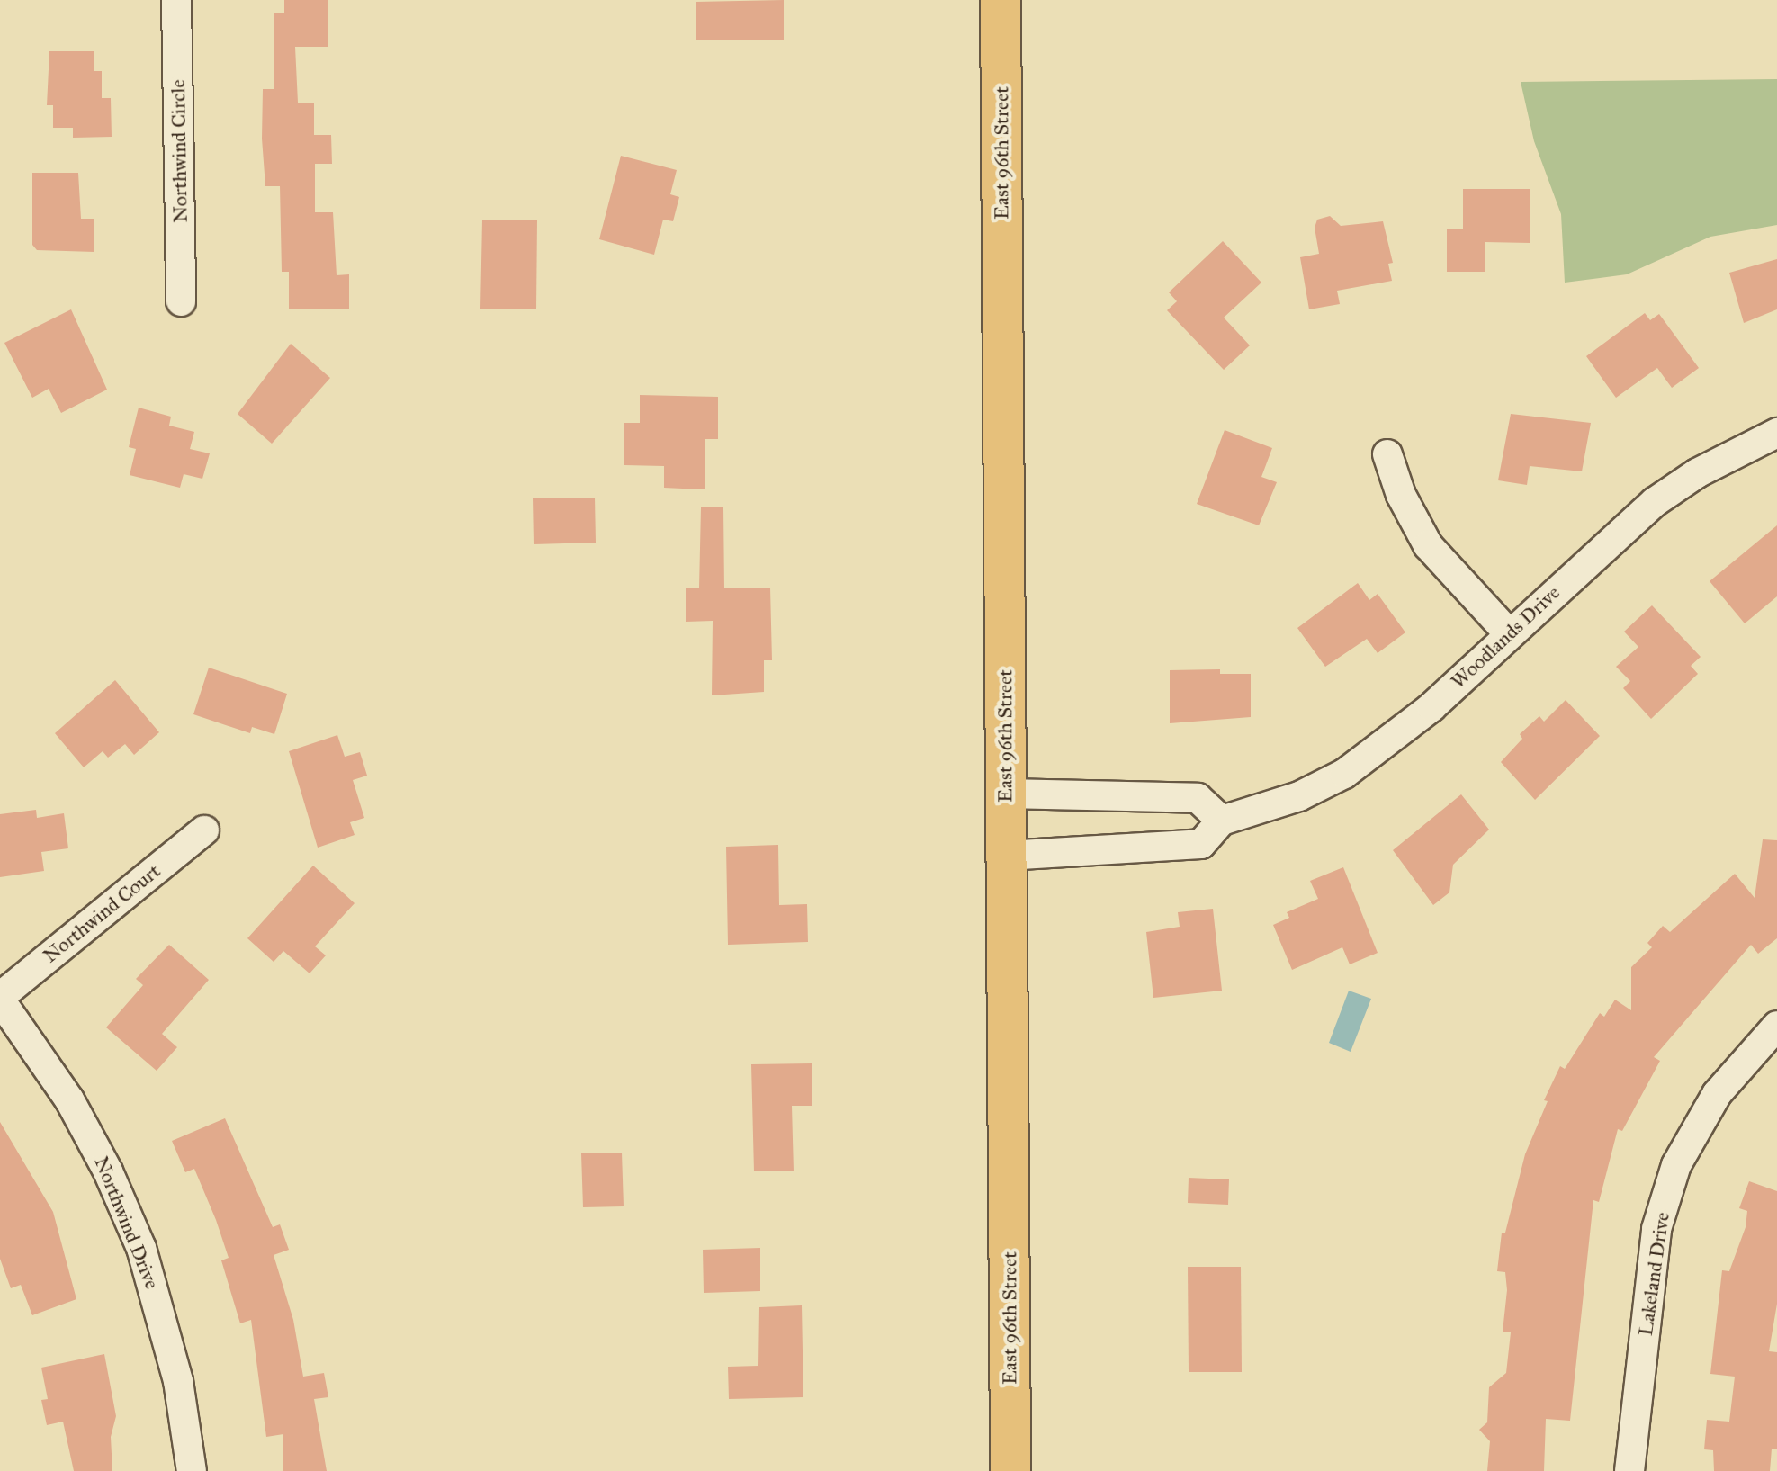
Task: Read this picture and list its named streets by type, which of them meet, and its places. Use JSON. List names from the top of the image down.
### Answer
{
  "streets": {
    "main road": ["East 96th Street"],
    "street": [
      "Northwind Circle",
      "Woodlands Drive",
      "Northwind Court",
      "Northwind Drive",
      "Lakeland Drive"
    ]
  },
  "crossings": [
    ["East 96th Street", "Woodlands Drive"],
    ["Northwind Court", "Northwind Drive"]
  ]
}
